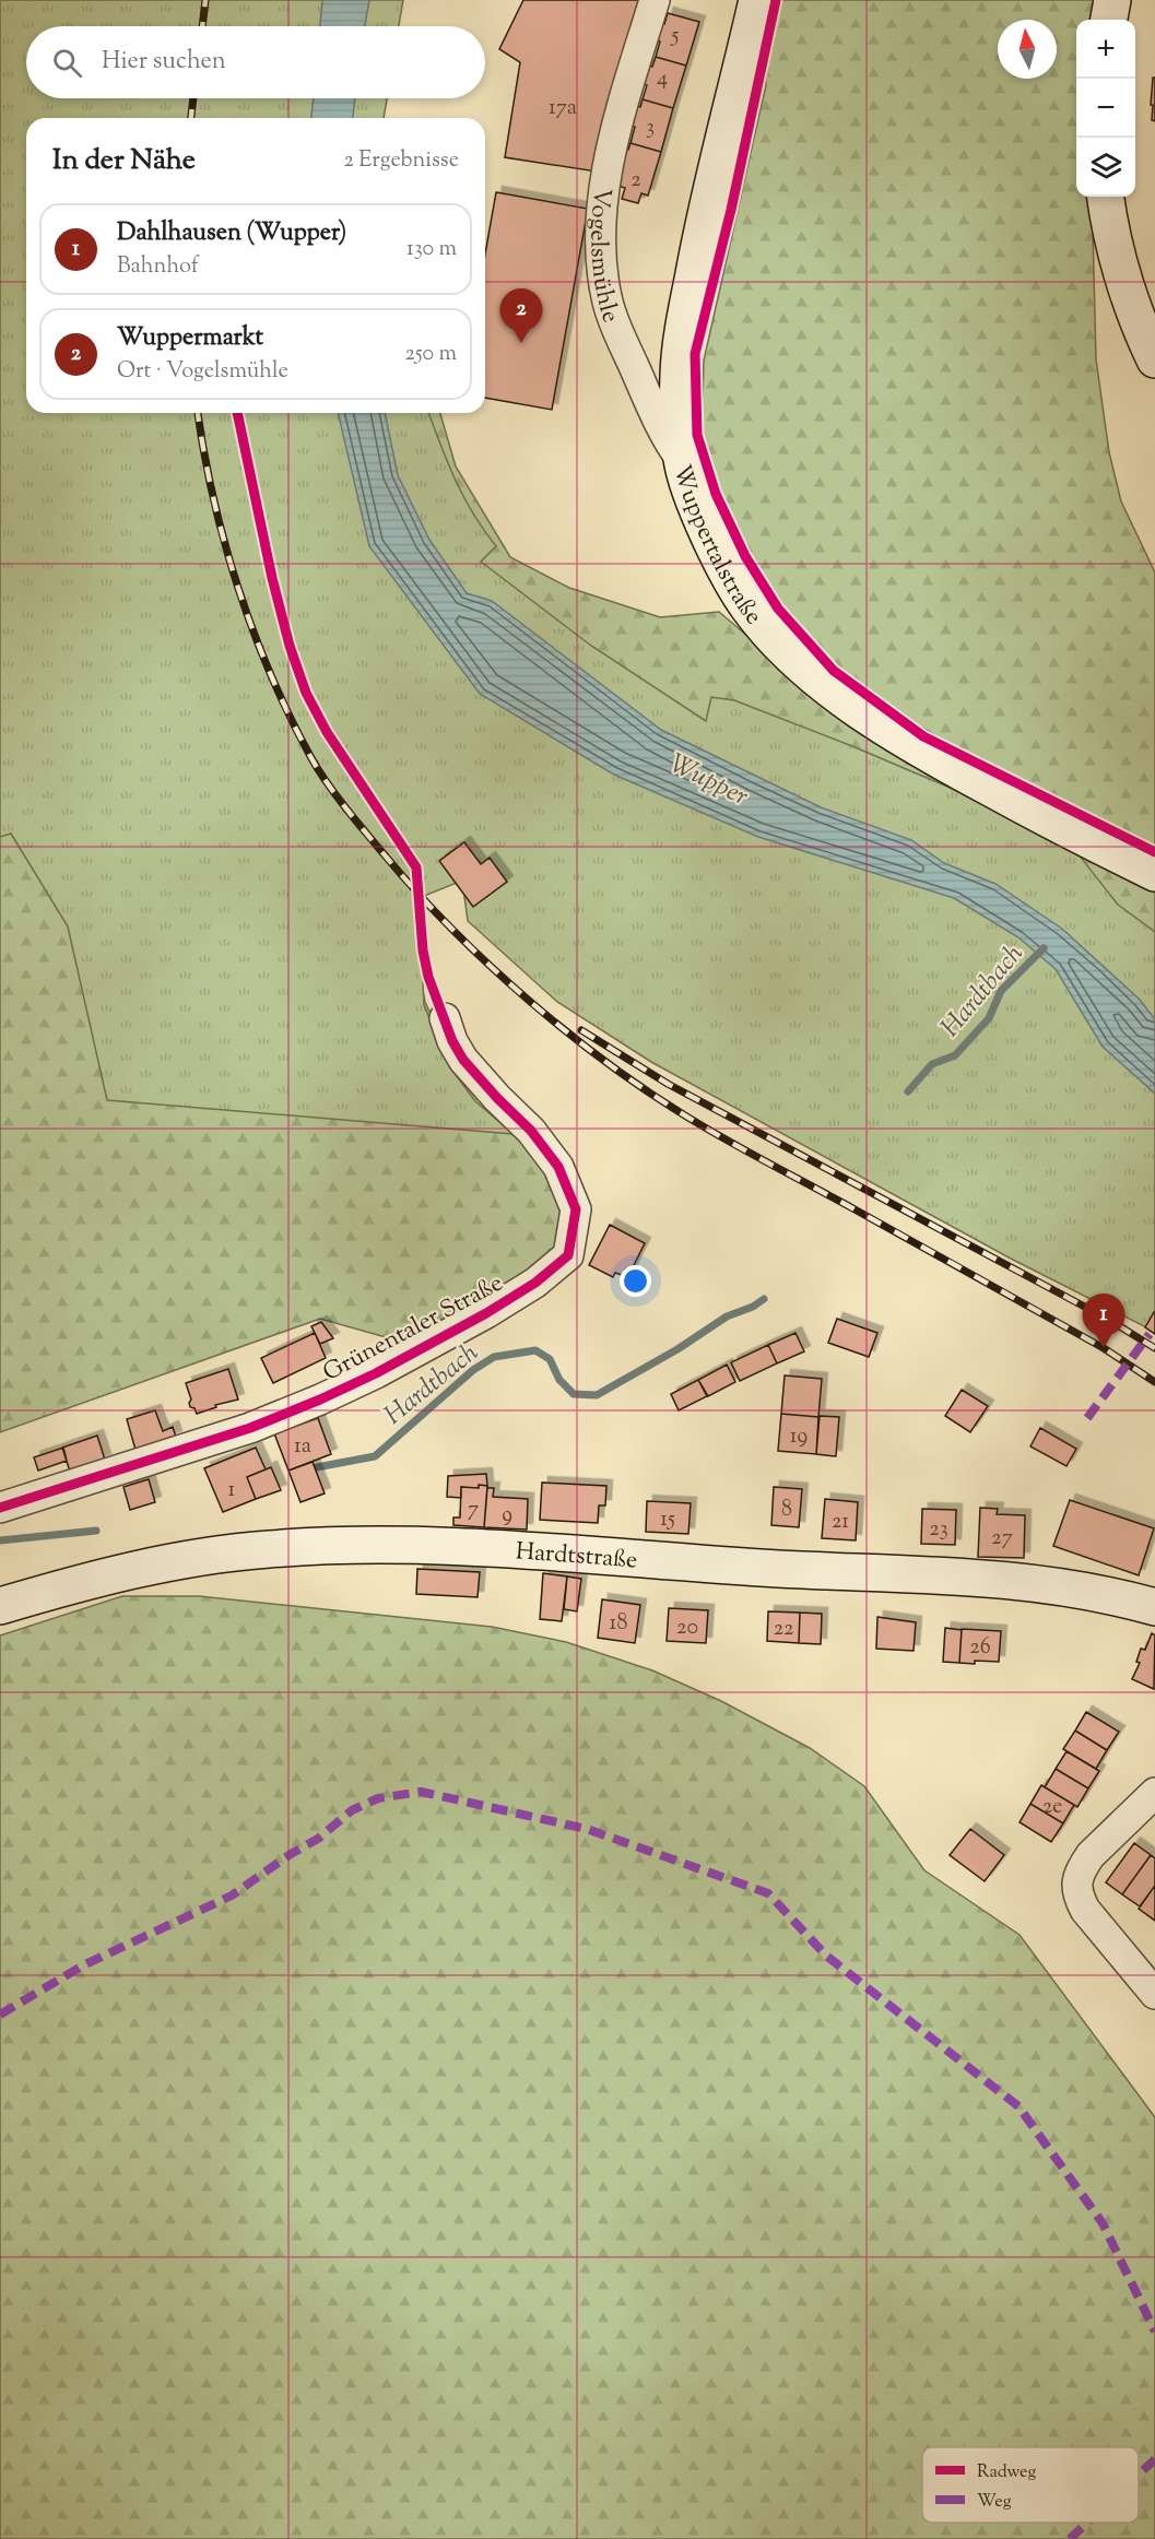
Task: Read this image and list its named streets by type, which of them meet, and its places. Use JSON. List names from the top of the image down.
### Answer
{
  "streets": {
    "main road": ["Wuppertalstraße", "Hardtstraße"],
    "street": ["Vogelsmühle", "Grünentaler Straße"]
  },
  "crossings": [
    ["Vogelsmühle", "Wuppertalstraße"]
  ],
  "water": ["Wupper", "Hardtbach"],
  "house_numbers": [
    "5",
    "4",
    "17a",
    "3",
    "2",
    "19",
    "1a",
    "1",
    "7",
    "8",
    "9",
    "15",
    "21",
    "23",
    "27",
    "18",
    "20",
    "22",
    "26",
    "2e"
  ],
  "legend": ["Radweg", "Weg"],
  "north": "top",
  "page": {
    "map_buttons": ["+", "−"],
    "search": "Hier suchen",
    "heading": ["In der Nähe", "2 Ergebnisse"],
    "list": [
      {
        "mark": "1",
        "name": "Dahlhausen (Wupper)",
        "note": "Bahnhof",
        "value": "130 m"
      },
      {
        "mark": "2",
        "name": "Wuppermarkt",
        "note": "Ort · Vogelsmühle",
        "value": "250 m"
      }
    ],
    "pins": ["2", "1"]
  }
}
